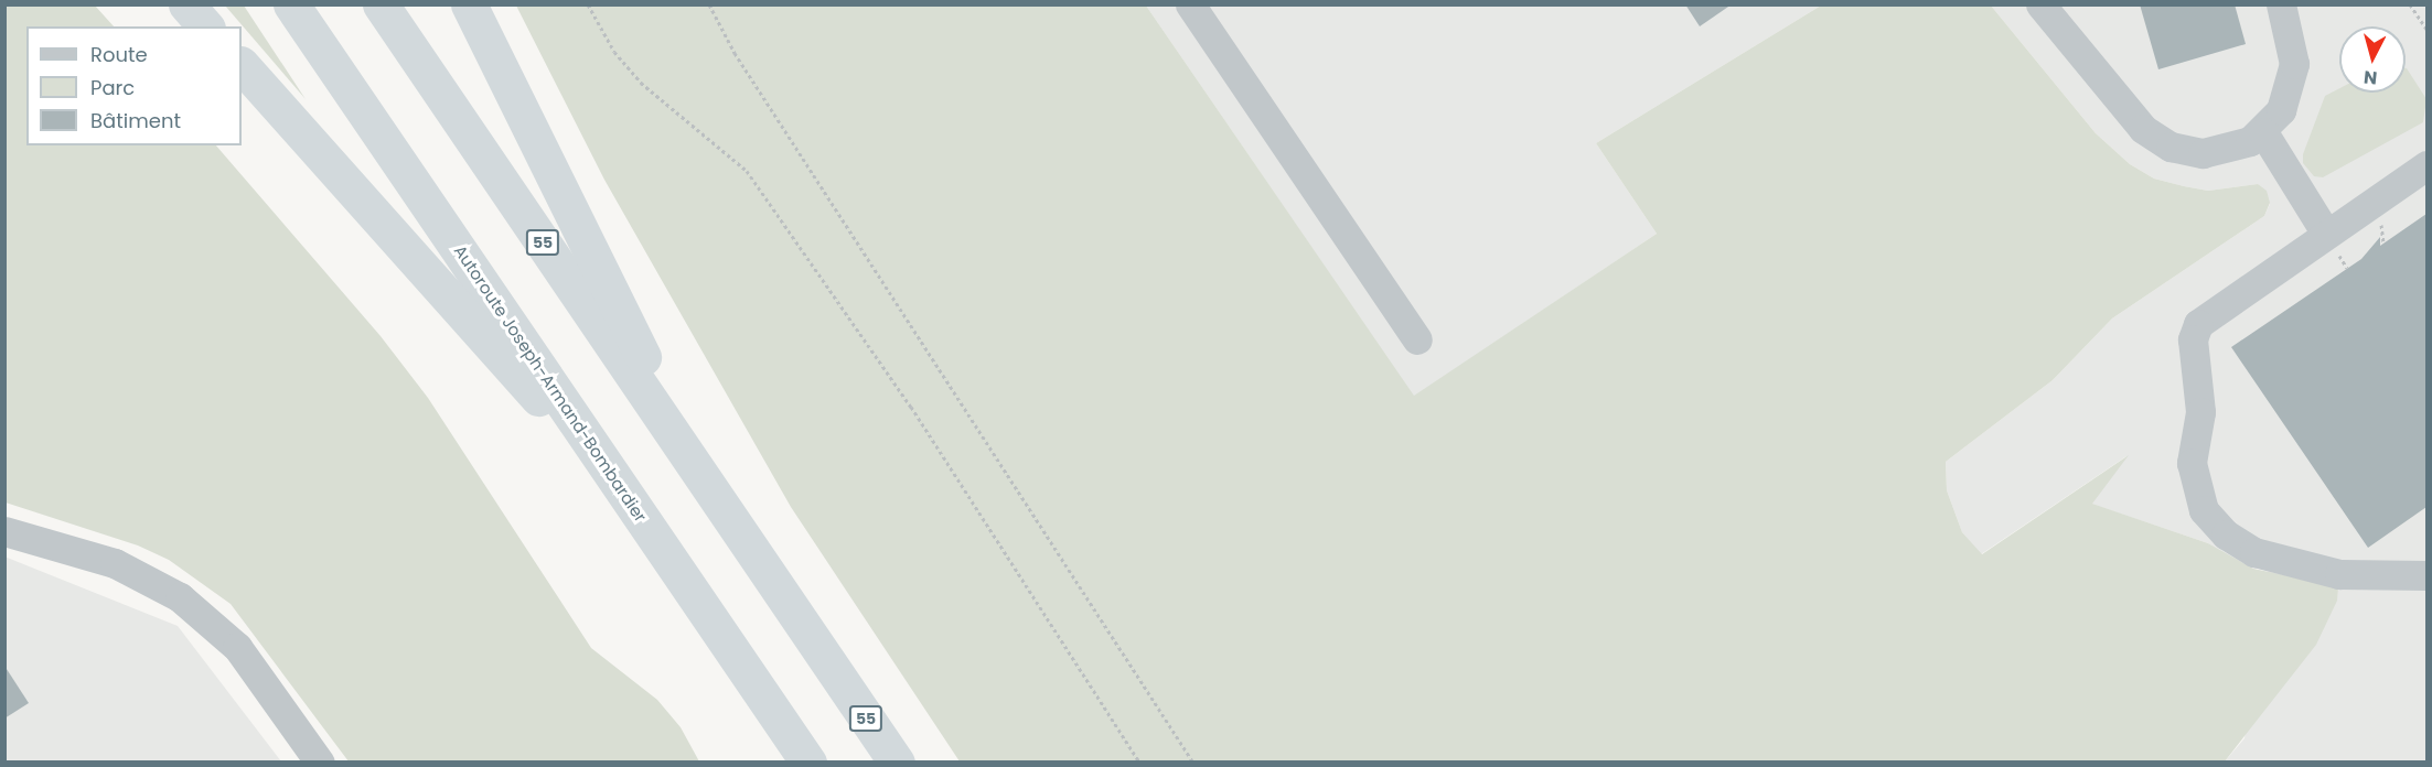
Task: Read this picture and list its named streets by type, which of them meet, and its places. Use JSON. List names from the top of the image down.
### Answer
{
  "streets": {
    "highway": ["55", "Autoroute Joseph-Armand-Bombardier"]
  },
  "legend": ["Route", "Parc", "Bâtiment"],
  "north": "bottom"
}
